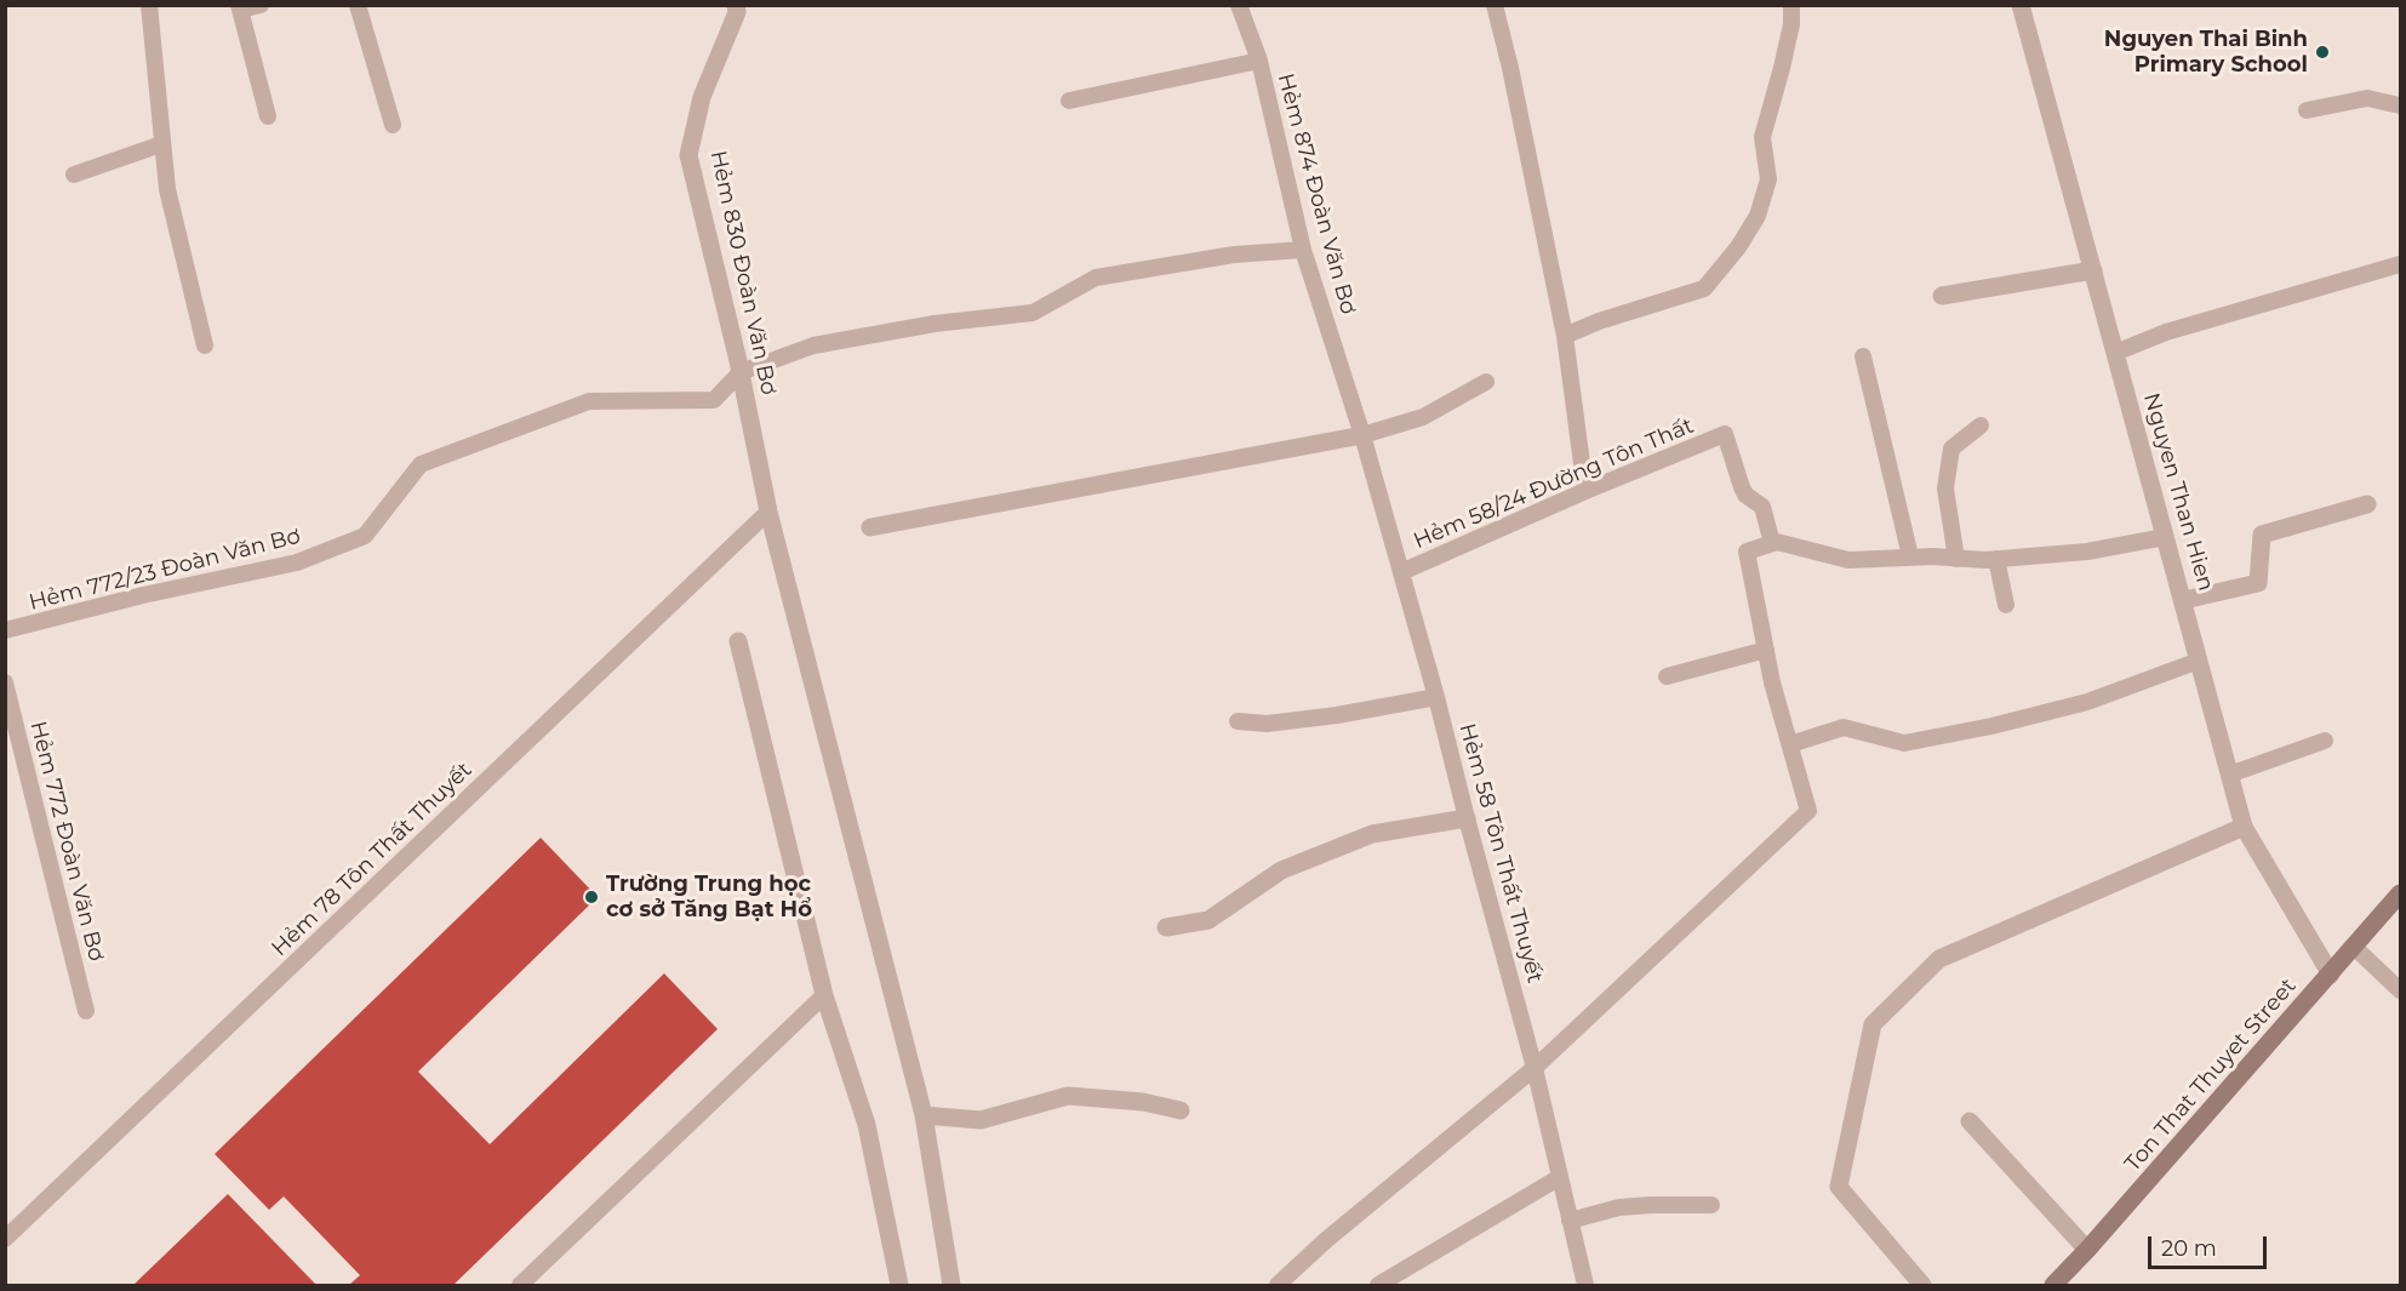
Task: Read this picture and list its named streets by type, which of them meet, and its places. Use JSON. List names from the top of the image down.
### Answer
{
  "streets": {
    "main road": ["Ton That Thuyet Street"],
    "street": ["Hẻm 830 Đoàn Văn Bơ", "Nguyen Than Hien"],
    "lane": [
      "Hẻm 874 Đoàn Văn Bơ",
      "Hẻm 58/24 Đường Tôn Thất",
      "Hẻm 772/23 Đoàn Văn Bơ",
      "Hẻm 772 Đoàn Văn Bơ",
      "Hẻm 58 Tôn Thất Thuyết",
      "Hẻm 78 Tôn Thất Thuyết"
    ]
  },
  "crossings": [
    ["Hẻm 874 Đoàn Văn Bơ", "Hẻm 772/23 Đoàn Văn Bơ"],
    ["Hẻm 874 Đoàn Văn Bơ", "Hẻm 58 Tôn Thất Thuyết"],
    ["Hẻm 830 Đoàn Văn Bơ", "Hẻm 772/23 Đoàn Văn Bơ"],
    ["Hẻm 830 Đoàn Văn Bơ", "Hẻm 78 Tôn Thất Thuyết"],
    ["Hẻm 58/24 Đường Tôn Thất", "Hẻm 58 Tôn Thất Thuyết"],
    ["Nguyen Than Hien", "Ton That Thuyet Street"]
  ],
  "places": ["Nguyen Thai Binh Primary School", "Trường Trung học cơ sở Tăng Bạt Hổ"],
  "scale_bar": "20 m"
}
